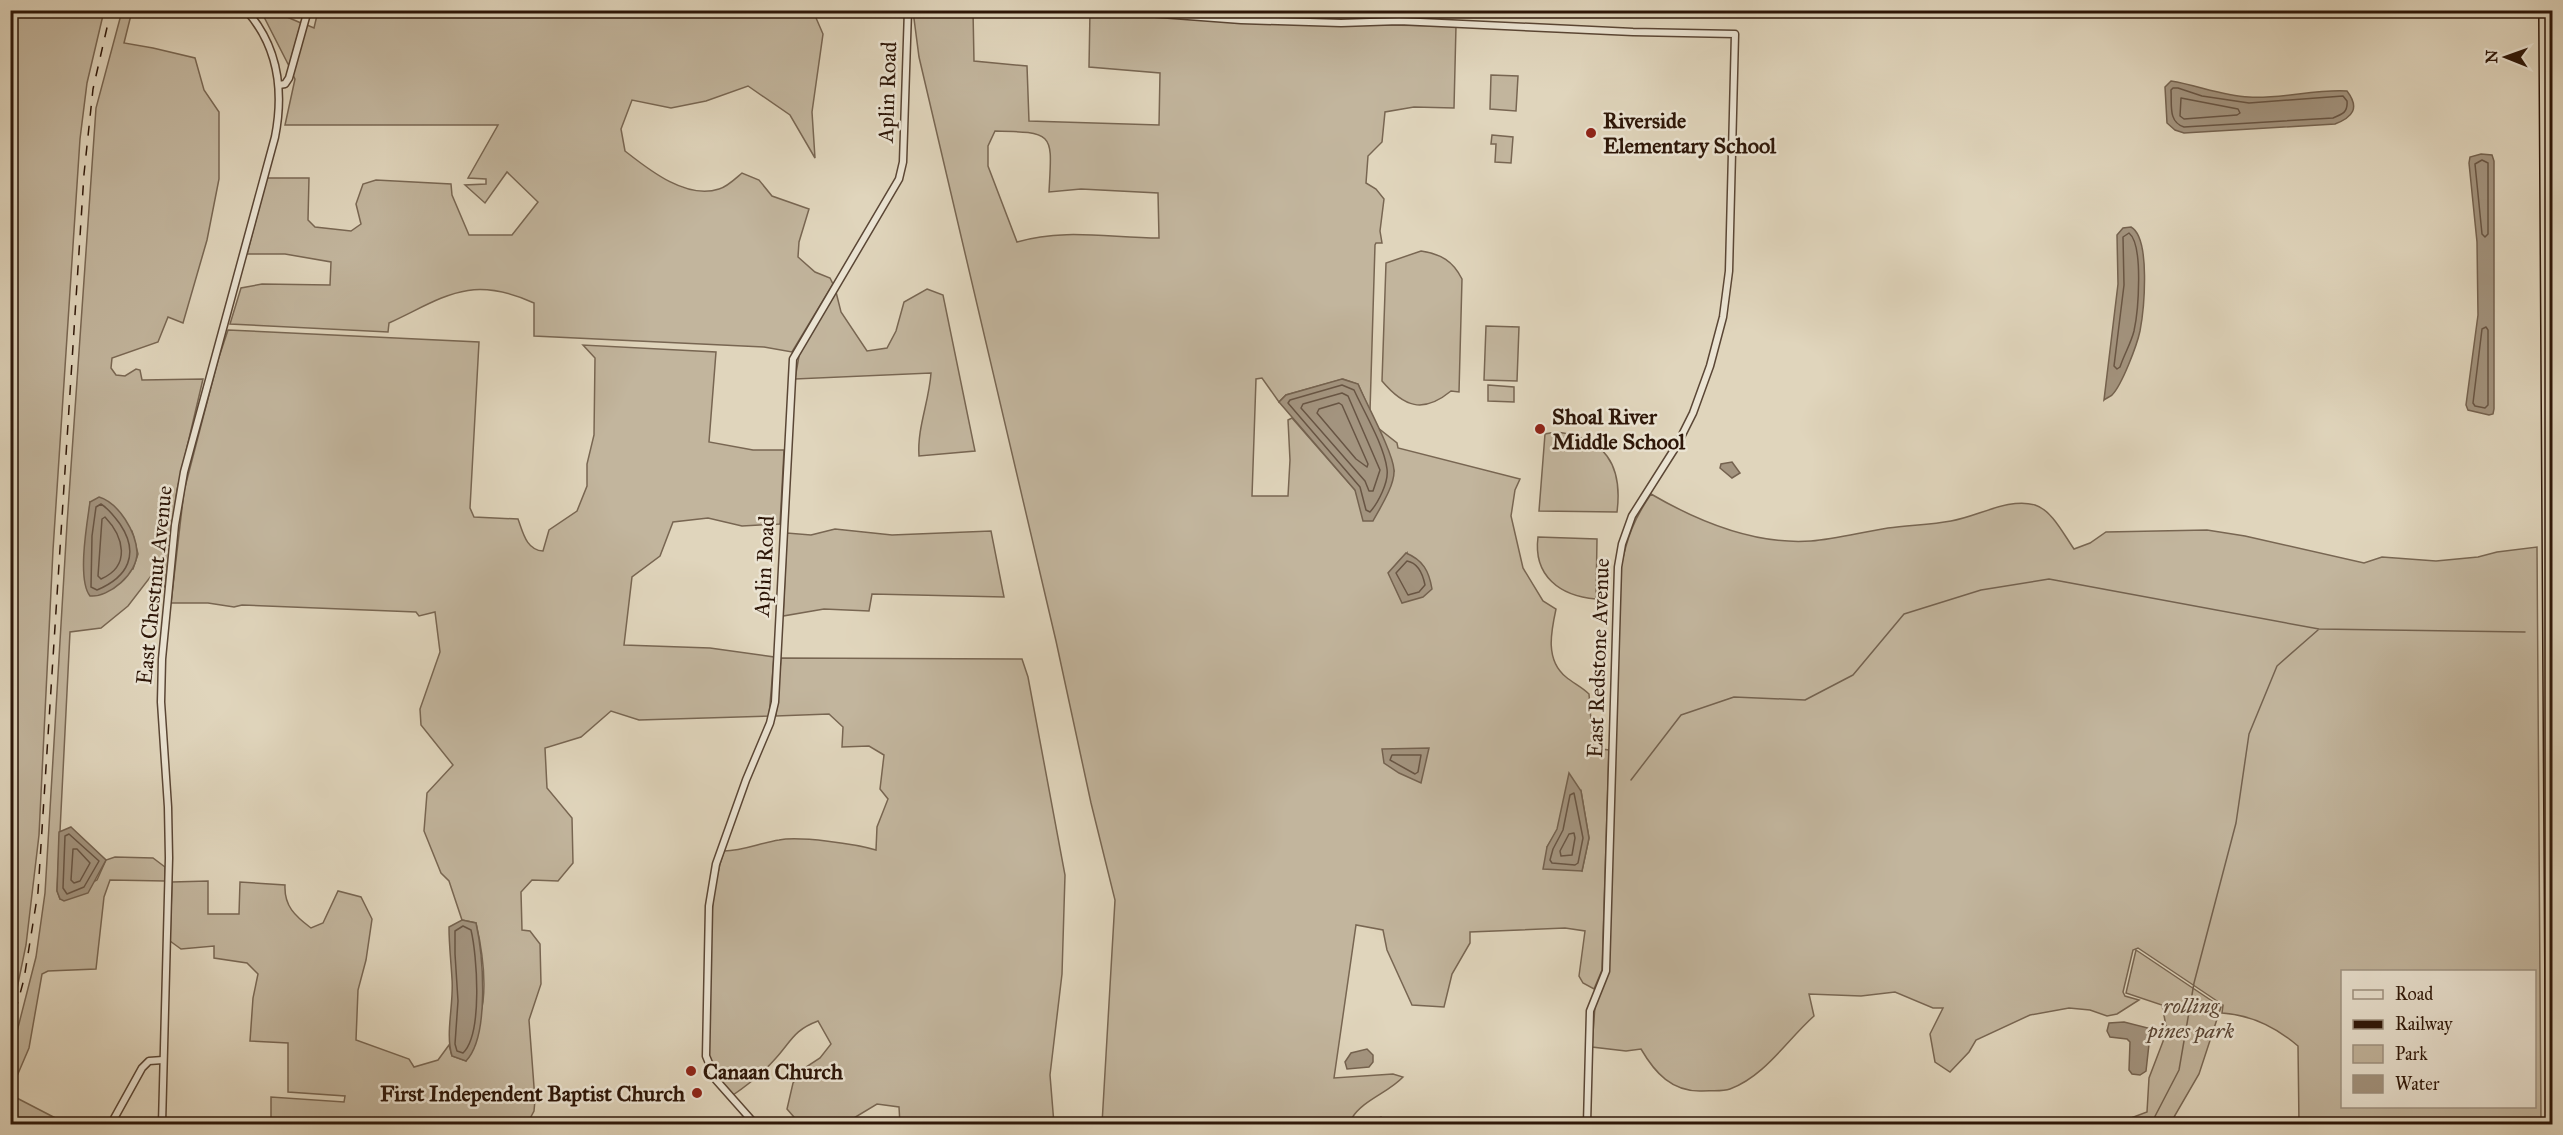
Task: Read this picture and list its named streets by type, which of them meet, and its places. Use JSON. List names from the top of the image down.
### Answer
{
  "streets": {
    "street": ["Aplin Road", "East Chestnut Avenue", "East Redstone Avenue"]
  },
  "parks": ["rolling pines park"],
  "places": [
    "Riverside Elementary School",
    "Shoal River Middle School",
    "Canaan Church",
    "First Independent Baptist Church"
  ],
  "legend": [
    "Road",
    "Railway",
    "Park",
    "Water"
  ],
  "north": "left"
}
